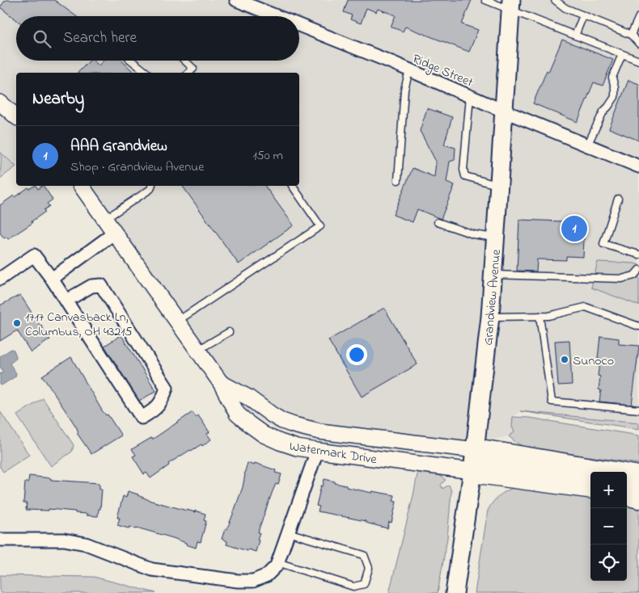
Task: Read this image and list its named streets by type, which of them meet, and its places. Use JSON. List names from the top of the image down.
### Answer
{
  "streets": {
    "main road": ["Grandview Avenue"],
    "street": ["Ridge Street", "Watermark Drive"]
  },
  "crossings": [
    ["Ridge Street", "Grandview Avenue"],
    ["Grandview Avenue", "Watermark Drive"]
  ],
  "places": ["1717 Canvasback Ln, Columbus, OH 43215", "Sunoco"],
  "page": {
    "search": "Search here",
    "heading": "Nearby",
    "list": [
      {
        "mark": "1",
        "name": "AAA Grandview",
        "note": "Shop · Grandview Avenue",
        "value": "150 m"
      }
    ],
    "pins": "1",
    "map_buttons": ["+", "−"]
  }
}
